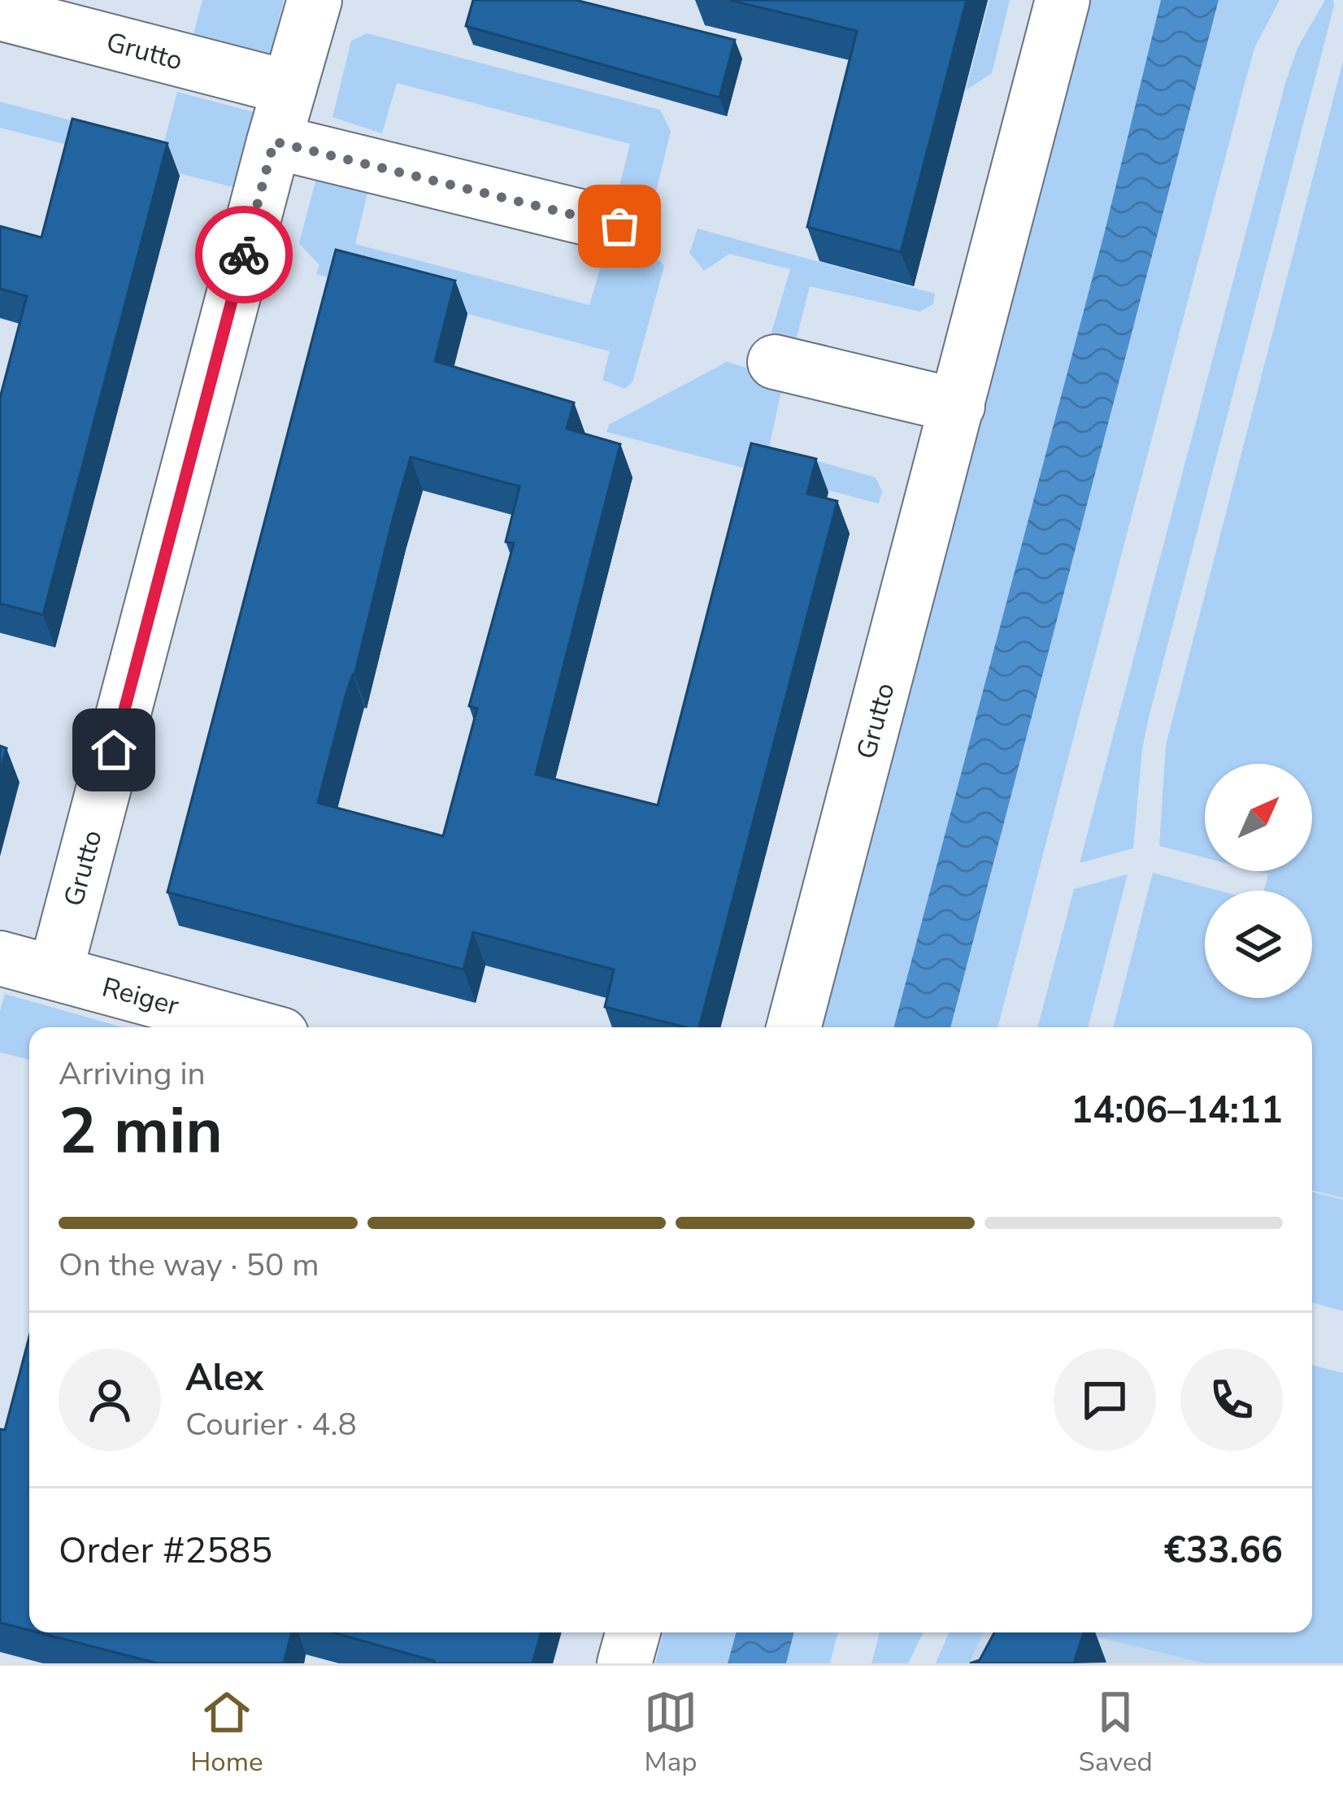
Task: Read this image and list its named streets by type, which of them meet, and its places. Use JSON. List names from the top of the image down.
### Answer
{
  "streets": {
    "street": ["Grutto", "Reiger"]
  },
  "crossings": [
    ["Grutto", "Reiger"]
  ],
  "north": "top right",
  "page": {
    "heading": ["2 min", "Arriving in", "14:06–14:11"],
    "panel": [
      "Alex",
      "Courier · 4.8",
      "Order #2585",
      "€33.66"
    ],
    "bar": "On the way · 50 m",
    "tabs": ["Home", "Map", "Saved"]
  }
}
